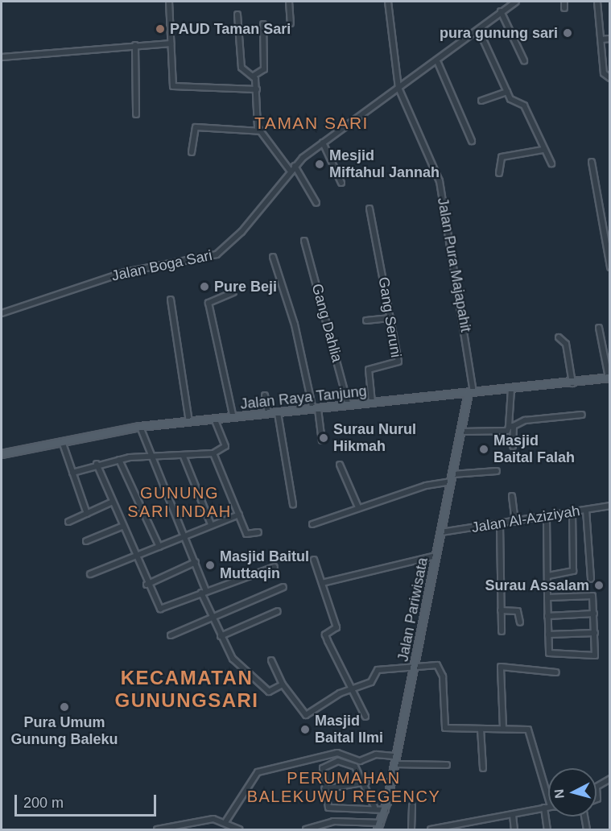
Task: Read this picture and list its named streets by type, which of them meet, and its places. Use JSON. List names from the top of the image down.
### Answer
{
  "streets": {
    "main road": ["Jalan Raya Tanjung", "Jalan Pariwisata"],
    "street": [
      "Jalan Pura Majapahit",
      "Jalan Boga Sari",
      "Gang Seruni",
      "Gang Dahlia",
      "Jalan Al-Aziziyah"
    ]
  },
  "crossings": [
    ["Jalan Pura Majapahit", "Jalan Boga Sari"],
    ["Jalan Pura Majapahit", "Jalan Raya Tanjung"],
    ["Jalan Pura Majapahit", "Jalan Pariwisata"],
    ["Gang Seruni", "Jalan Raya Tanjung"],
    ["Gang Dahlia", "Jalan Raya Tanjung"],
    ["Jalan Raya Tanjung", "Jalan Pariwisata"],
    ["Jalan Al-Aziziyah", "Jalan Pariwisata"]
  ],
  "districts": [
    "TAMAN SARI",
    "GUNUNG SARI INDAH",
    "KECAMATAN GUNUNGSARI",
    "PERUMAHAN BALEKUWU REGENCY"
  ],
  "places": [
    "PAUD Taman Sari",
    "pura gunung sari",
    "Mesjid Miftahul Jannah",
    "Pure Beji",
    "Surau Nurul Hikmah",
    "Masjid Baital Falah",
    "Masjid Baitul Muttaqin",
    "Surau Assalam",
    "Pura Umum Gunung Baleku",
    "Masjid Baital Ilmi"
  ],
  "scale_bar": "200 m",
  "north": "left"
}
